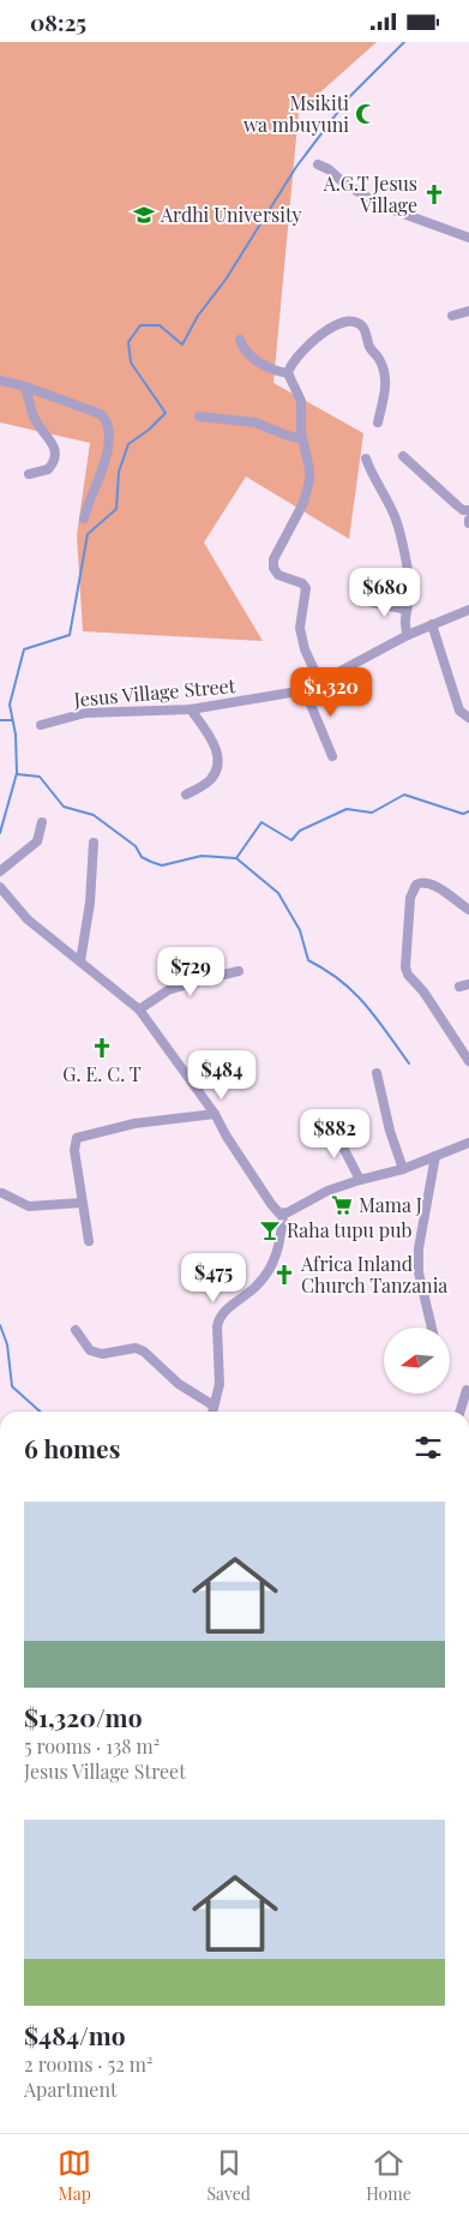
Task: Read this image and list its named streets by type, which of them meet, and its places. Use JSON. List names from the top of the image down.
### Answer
{
  "streets": {
    "street": ["Jesus Village Street"]
  },
  "places": {
    "mosque": ["Msikiti wa mbuyuni"],
    "church": ["A.G.T Jesus Village", "G. E. C. T", "Africa Inland Church Tanzania"],
    "school or university": ["Ardhi University"],
    "supermarket": ["Mama J"],
    "bar": ["Raha tupu pub"]
  },
  "north": "left",
  "page": {
    "status": "08:25",
    "price": [
      "$680",
      "$1,320",
      "$729",
      "$484",
      "$882",
      "$475"
    ],
    "heading": "6 homes",
    "list": [
      {
        "name": "$1,320/mo",
        "note": "5 rooms · 138 m² · Jesus Village Street"
      },
      {
        "name": "$484/mo",
        "note": "2 rooms · 52 m² · Apartment"
      }
    ],
    "tabs": ["Map", "Saved", "Home"]
  }
}
